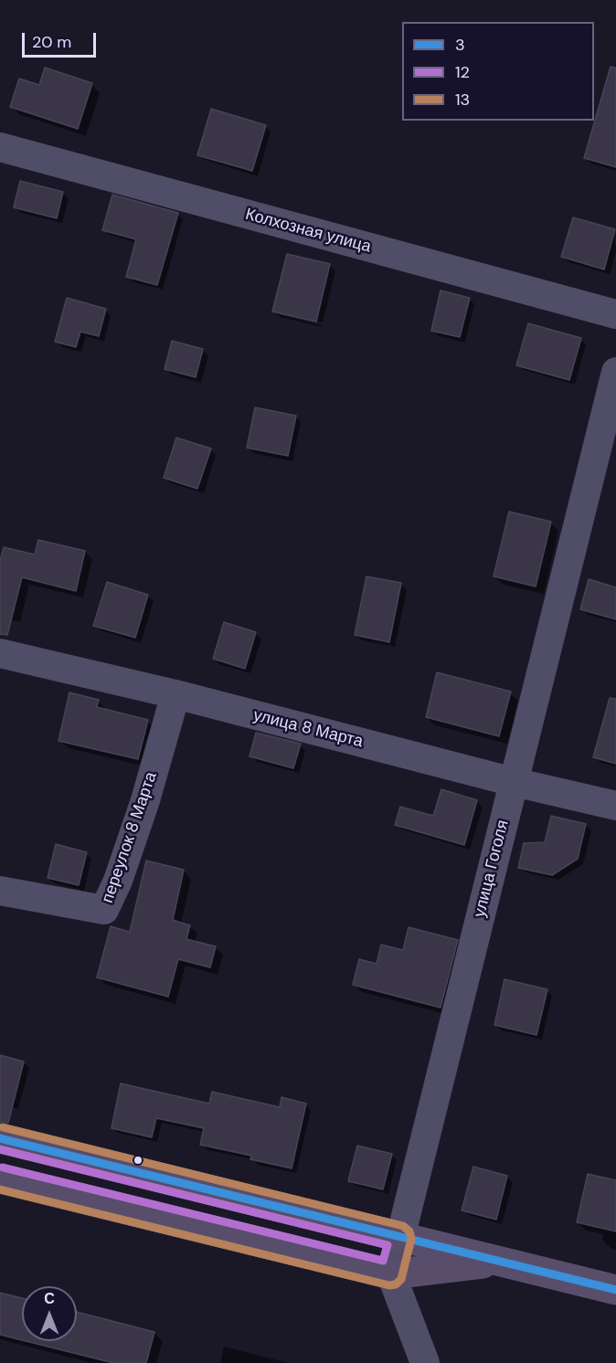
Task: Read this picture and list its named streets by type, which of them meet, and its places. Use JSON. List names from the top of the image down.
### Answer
{
  "streets": {
    "street": [
      "Колхозная улица",
      "улица 8 Марта",
      "переулок 8 Марта",
      "улица Гоголя"
    ]
  },
  "crossings": [
    ["улица 8 Марта", "переулок 8 Марта"],
    ["улица 8 Марта", "улица Гоголя"]
  ],
  "lines": ["transit line 13", "transit line 3", "transit line 12"],
  "legend": ["3", "12", "13"],
  "scale_bar": "20 m",
  "north": "top"
}
